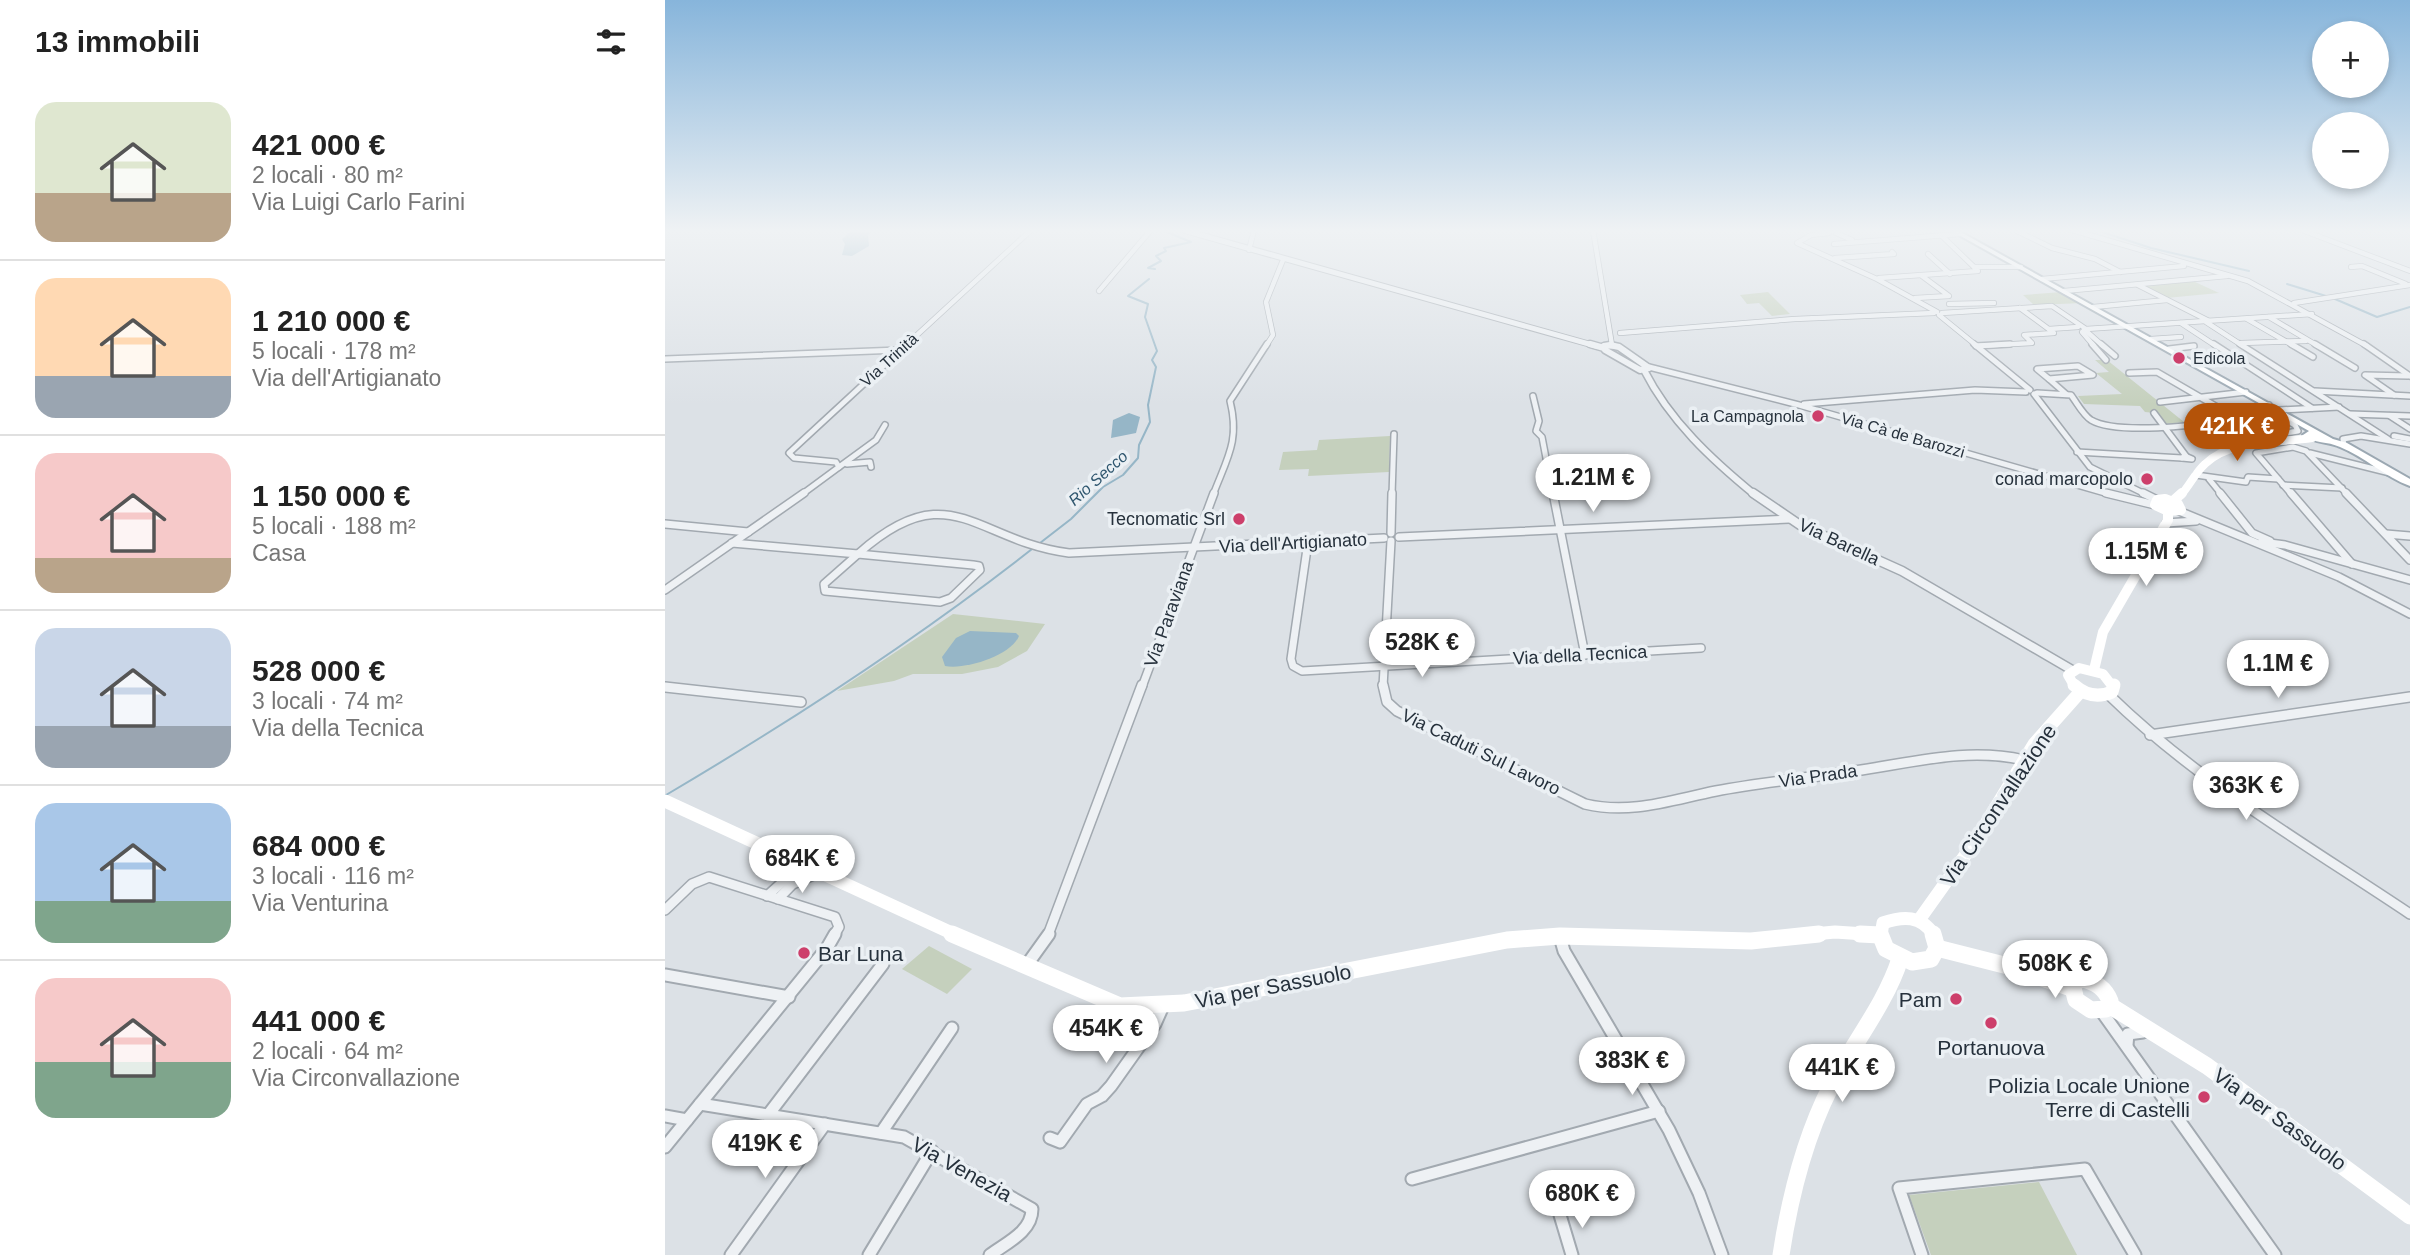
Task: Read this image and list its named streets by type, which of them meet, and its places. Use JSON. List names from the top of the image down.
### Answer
{
  "streets": {
    "main road": ["Via Circonvallazione", "Via per Sassuolo"],
    "street": [
      "Via Trinità",
      "Via Cà de Barozzi",
      "Via Barella",
      "Via dell'Artigianato",
      "Via Paraviana",
      "Via della Tecnica",
      "Via Caduti Sul Lavoro",
      "Via Prada",
      "Via Venezia"
    ]
  },
  "crossings": [
    ["Via Cà de Barozzi", "Via Barella"],
    ["Via Barella", "Via dell'Artigianato"],
    ["Via dell'Artigianato", "Via Paraviana"],
    ["Via dell'Artigianato", "Via della Tecnica"],
    ["Via dell'Artigianato", "Via Caduti Sul Lavoro"],
    ["Via Paraviana", "Via per Sassuolo"],
    ["Via della Tecnica", "Via Caduti Sul Lavoro"],
    ["Via Caduti Sul Lavoro", "Via Prada"],
    ["Via Prada", "Via Circonvallazione"],
    ["Via Circonvallazione", "Via per Sassuolo"]
  ],
  "water": ["Rio Secco"],
  "places": [
    "Edicola",
    "La Campagnola",
    "conad marcopolo",
    "Tecnomatic Srl",
    "Bar Luna",
    "Pam",
    "Portanuova",
    "Polizia Locale Unione Terre di Castelli"
  ],
  "page": {
    "heading": "13 immobili",
    "map_buttons": ["+", "−"],
    "list": [
      {
        "name": "421 000 €",
        "note": "2 locali · 80 m² · Via Luigi Carlo Farini"
      },
      {
        "name": "1 210 000 €",
        "note": "5 locali · 178 m² · Via dell'Artigianato"
      },
      {
        "name": "1 150 000 €",
        "note": "5 locali · 188 m² · Casa"
      },
      {
        "name": "528 000 €",
        "note": "3 locali · 74 m² · Via della Tecnica"
      },
      {
        "name": "684 000 €",
        "note": "3 locali · 116 m² · Via Venturina"
      },
      {
        "name": "441 000 €",
        "note": "2 locali · 64 m² · Via Circonvallazione"
      }
    ],
    "price": [
      "421K €",
      "1.21M €",
      "1.15M €",
      "528K €",
      "1.1M €",
      "363K €",
      "684K €",
      "508K €",
      "454K €",
      "383K €",
      "441K €",
      "419K €",
      "680K €"
    ]
  }
}
